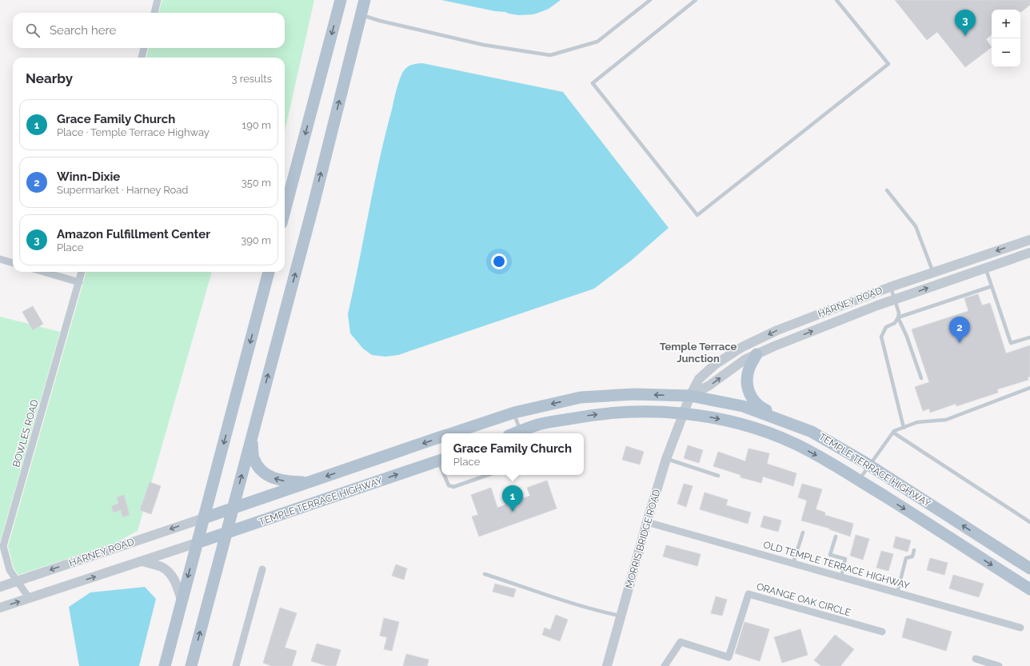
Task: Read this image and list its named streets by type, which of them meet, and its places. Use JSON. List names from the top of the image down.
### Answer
{
  "streets": {
    "main road": ["TEMPLE TERRACE HIGHWAY"],
    "street": [
      "HARNEY ROAD",
      "BOWLES ROAD",
      "MORRIS BRIDGE ROAD",
      "OLD TEMPLE TERRACE HIGHWAY",
      "ORANGE OAK CIRCLE"
    ]
  },
  "crossings": [
    ["HARNEY ROAD", "BOWLES ROAD"],
    ["HARNEY ROAD", "TEMPLE TERRACE HIGHWAY"],
    ["HARNEY ROAD", "MORRIS BRIDGE ROAD"],
    ["TEMPLE TERRACE HIGHWAY", "MORRIS BRIDGE ROAD"],
    ["MORRIS BRIDGE ROAD", "OLD TEMPLE TERRACE HIGHWAY"]
  ],
  "districts": ["Temple Terrace Junction"],
  "page": {
    "map_buttons": ["+", "−"],
    "pins": ["3", "2", "1"],
    "search": "Search here",
    "heading": ["Nearby", "3 results"],
    "list": [
      {
        "mark": "1",
        "name": "Grace Family Church",
        "note": "Place · Temple Terrace Highway",
        "value": "190 m"
      },
      {
        "mark": "2",
        "name": "Winn-Dixie",
        "note": "Supermarket · Harney Road",
        "value": "350 m"
      },
      {
        "mark": "3",
        "name": "Amazon Fulfillment Center",
        "note": "Place",
        "value": "390 m"
      }
    ],
    "popup": ["Grace Family Church", "Place"]
  }
}
